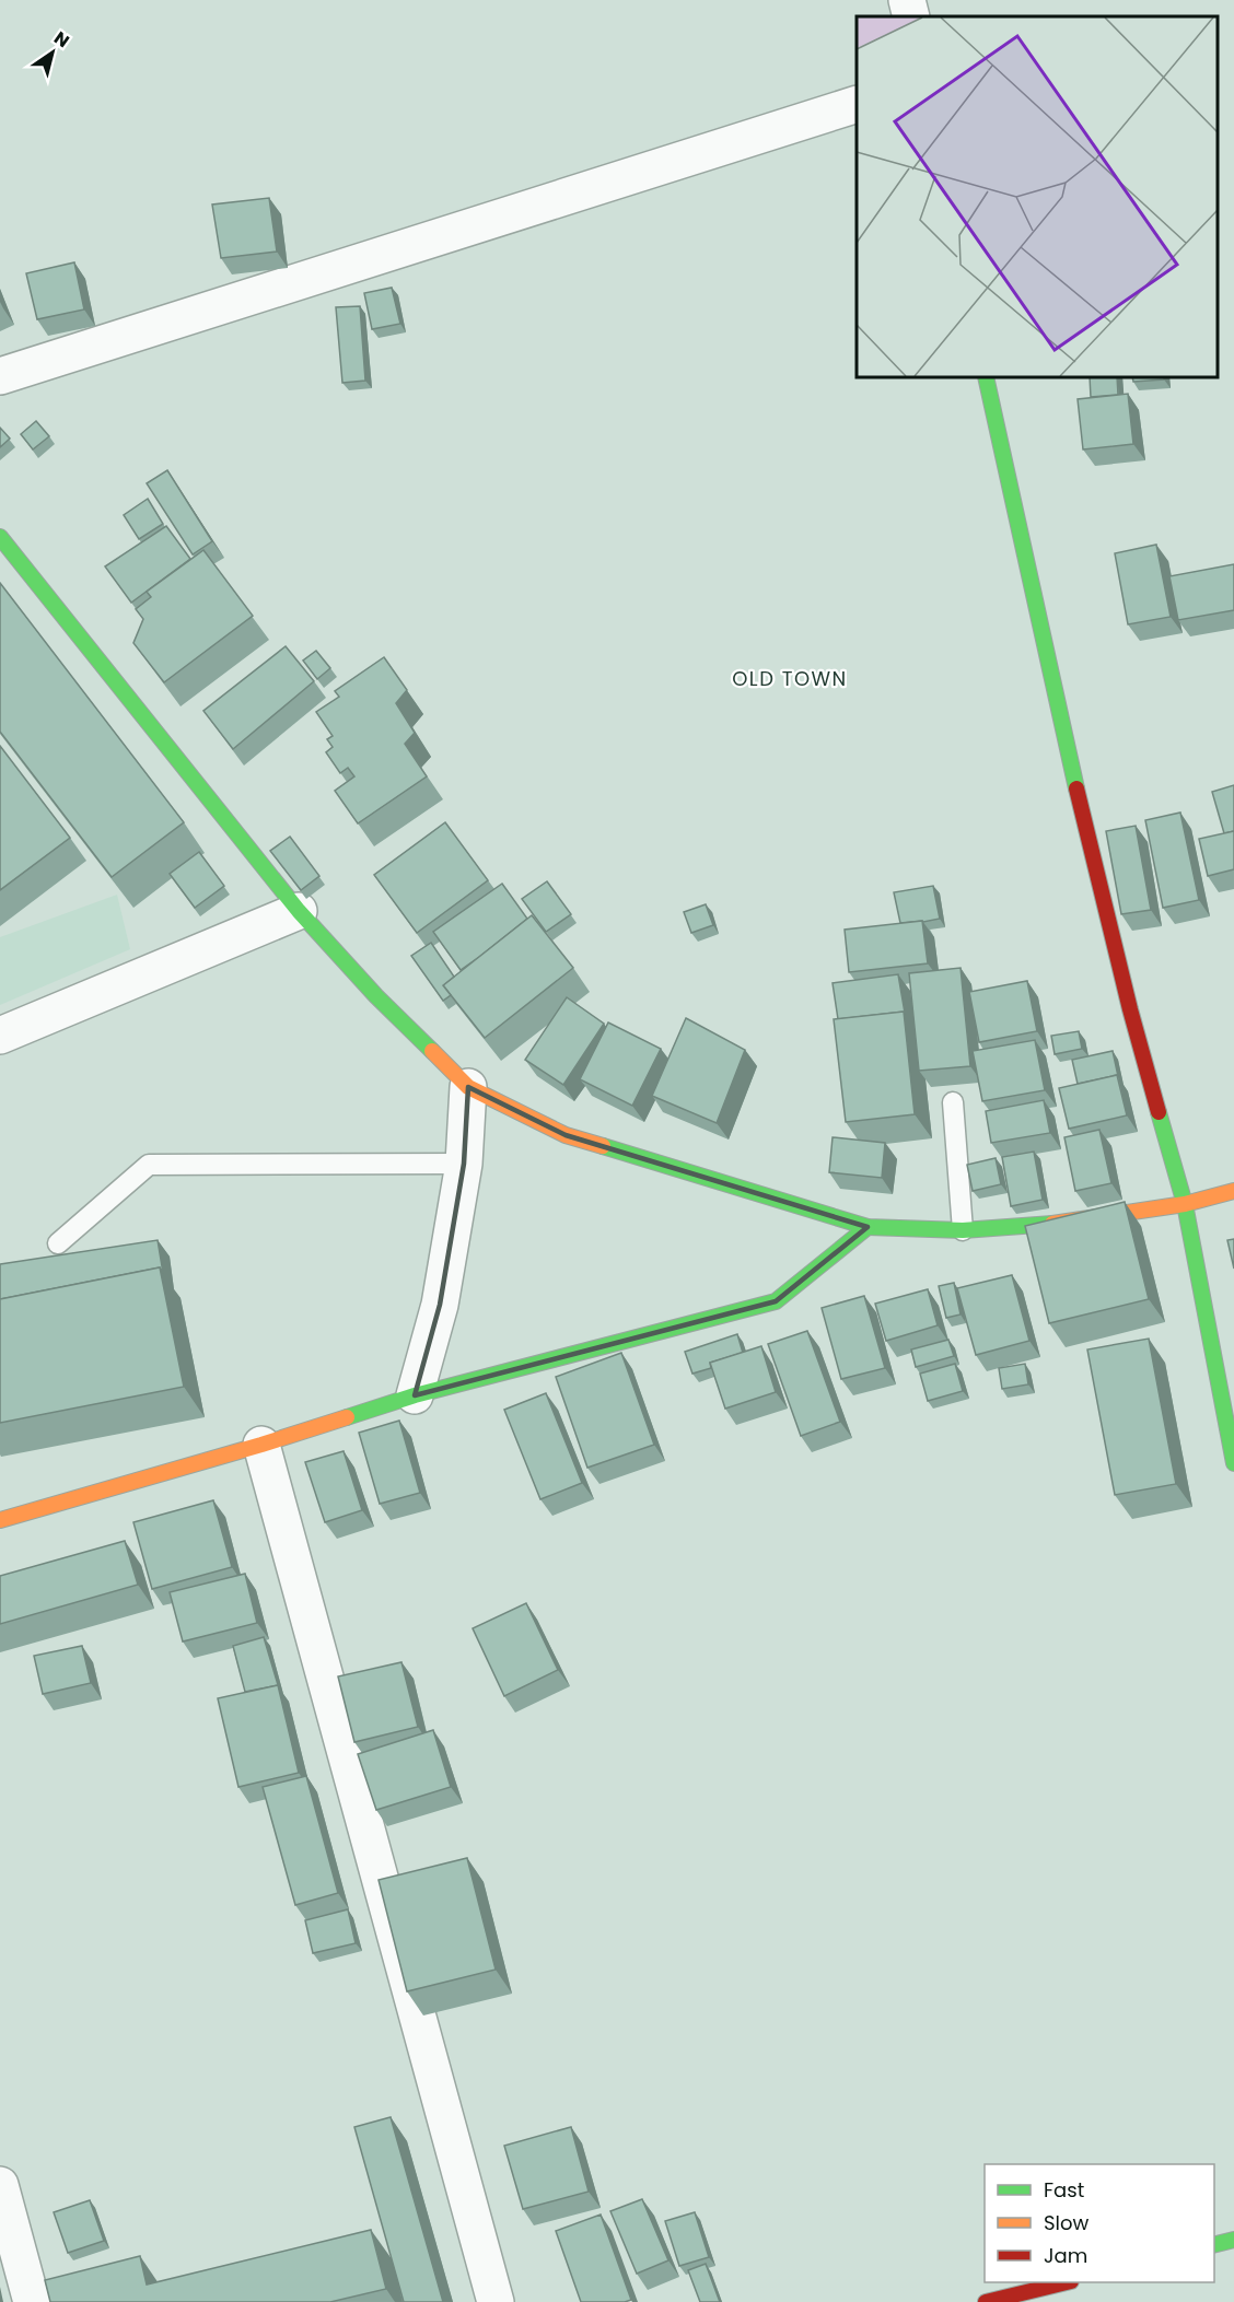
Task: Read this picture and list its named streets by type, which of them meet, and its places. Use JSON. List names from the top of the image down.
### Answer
{
  "districts": ["OLD TOWN"],
  "legend": ["Fast", "Slow", "Jam"],
  "north": "top right"
}
